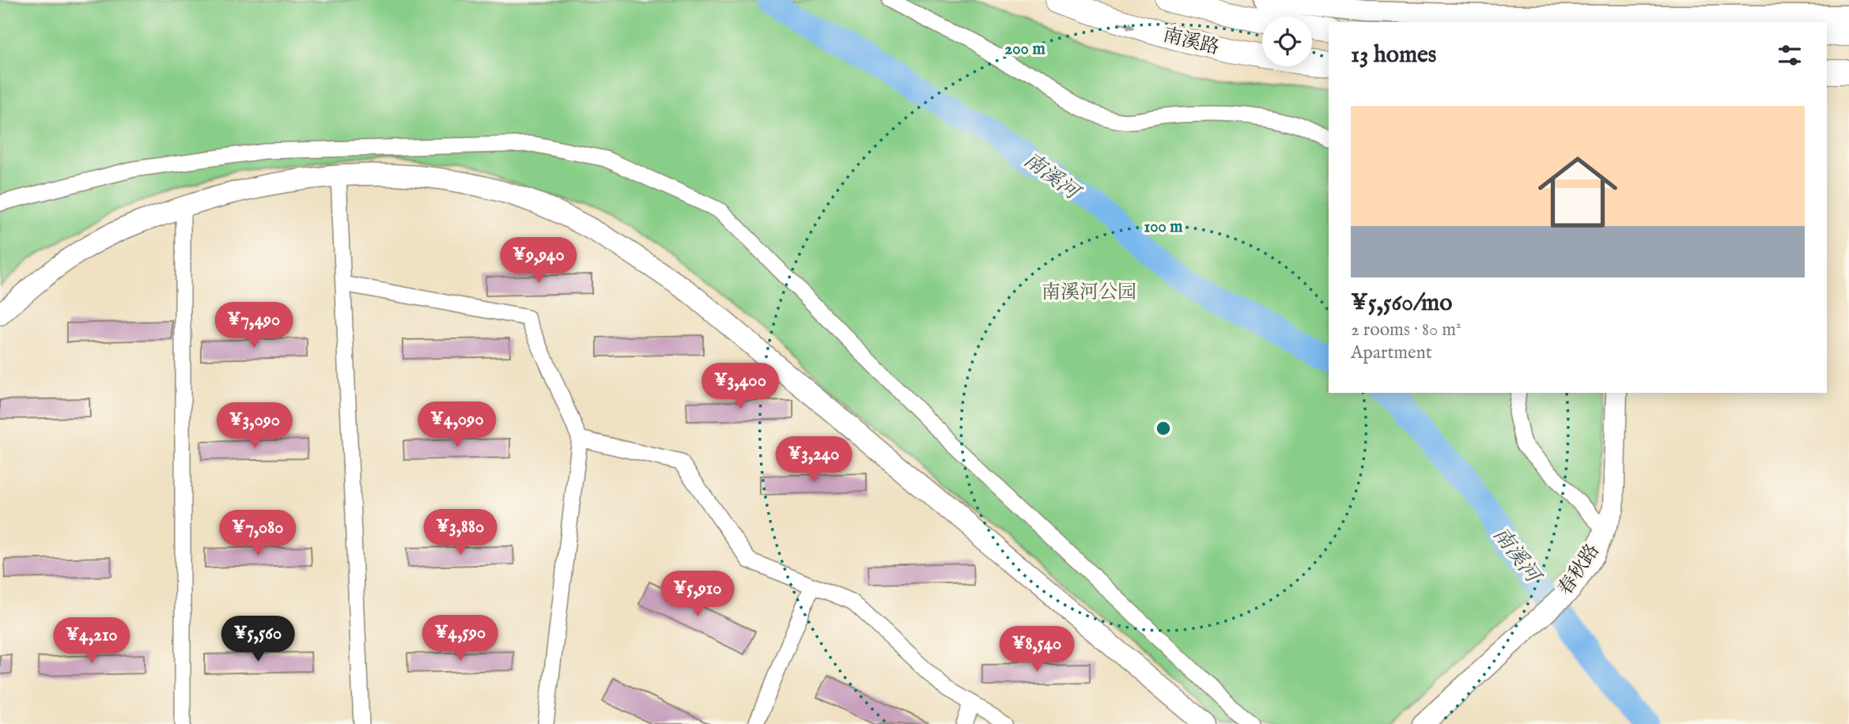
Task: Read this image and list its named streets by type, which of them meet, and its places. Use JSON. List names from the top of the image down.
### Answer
{
  "streets": {
    "main road": ["南溪路"],
    "street": ["春秋路"]
  },
  "water": ["南溪河"],
  "parks": ["南溪河公园"],
  "page": {
    "heading": "13 homes",
    "list": [
      {
        "name": "¥5,560/mo",
        "note": "2 rooms · 80 m² · Apartment"
      }
    ],
    "price": [
      "¥9,940",
      "¥7,490",
      "¥3,400",
      "¥4,090",
      "¥3,090",
      "¥3,240",
      "¥3,880",
      "¥7,080",
      "¥5,910",
      "¥4,590",
      "¥5,560",
      "¥4,210",
      "¥8,540"
    ]
  },
  "rings": ["200 m", "100 m"]
}
